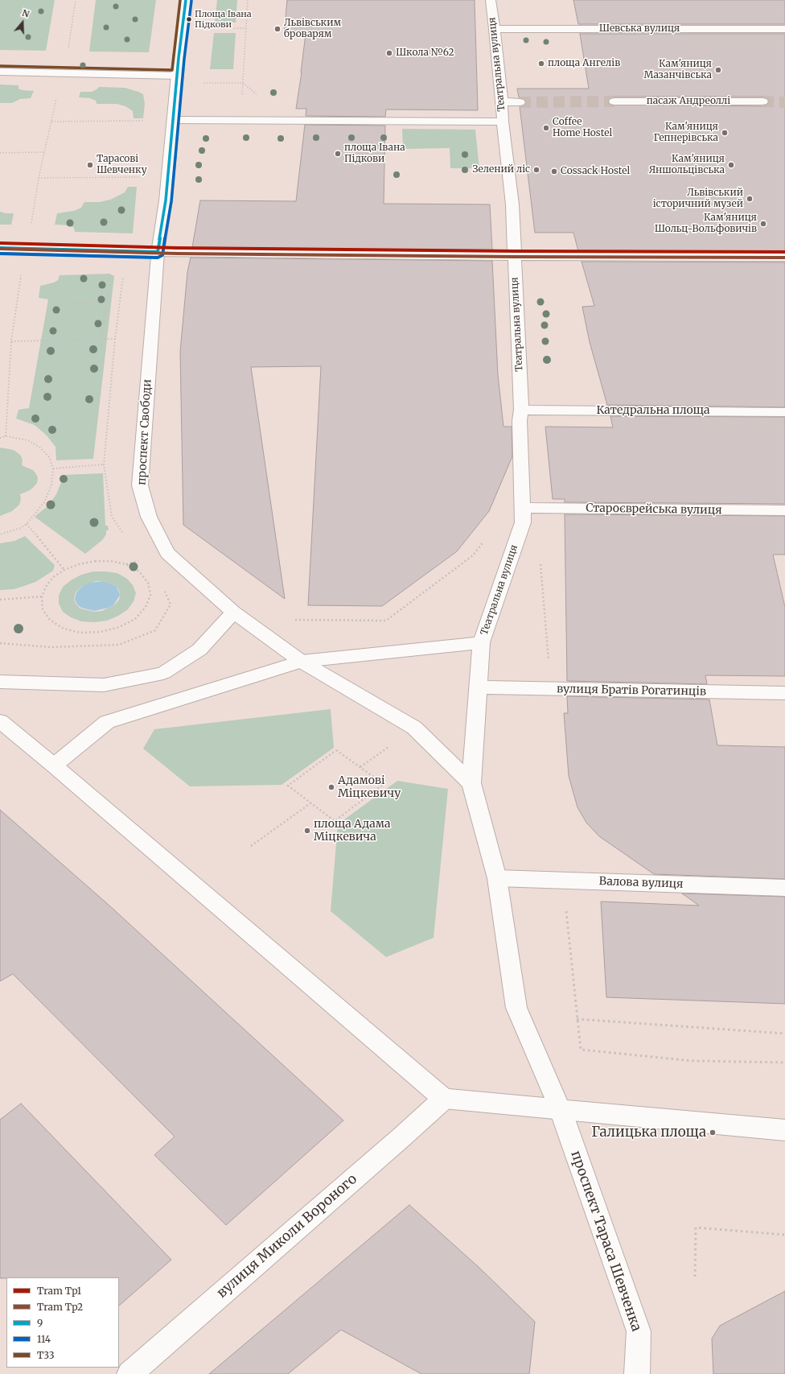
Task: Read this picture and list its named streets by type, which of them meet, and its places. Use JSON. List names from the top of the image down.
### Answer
{
  "streets": {
    "street": [
      "Шевська вулиця",
      "Театральна вулиця",
      "пасаж Андреоллі",
      "Катедральна площа",
      "проспект Свободи",
      "Староєврейська вулиця",
      "вулиця Братів Рогатинців",
      "Валова вулиця",
      "вулиця Миколи Вороного",
      "проспект Тараса Шевченка"
    ]
  },
  "crossings": [
    ["Шевська вулиця", "Театральна вулиця"],
    ["Театральна вулиця", "Катедральна площа"],
    ["Театральна вулиця", "Староєврейська вулиця"],
    ["Театральна вулиця", "вулиця Братів Рогатинців"]
  ],
  "places": [
    "Площа Івана Підкови",
    "Львівським броварям",
    "Школа №62",
    "площа Ангелів",
    "Кам'яниця Мазанчівська",
    "Coffee Home Hostel",
    "Кам'яниця Гепнерівська",
    "площа Івана Підкови",
    "Тарасові Шевченку",
    "Кам'яниця Яншольцівська",
    "Зелений ліс",
    "Cossack Hostel",
    "Львівський історичний музей",
    "Кам'яниця Шольц-Вольфовичів",
    "Адамові Міцкевичу",
    "площа Адама Міцкевича",
    "Галицька площа"
  ],
  "lines": [
    "transit line 9",
    "transit line Т33",
    "transit line 114",
    "tram line Тр1",
    "tram line Тр2"
  ],
  "legend": [
    "Tram Тр1",
    "Tram Тр2",
    "9",
    "114",
    "Т33"
  ],
  "north": "top"
}
